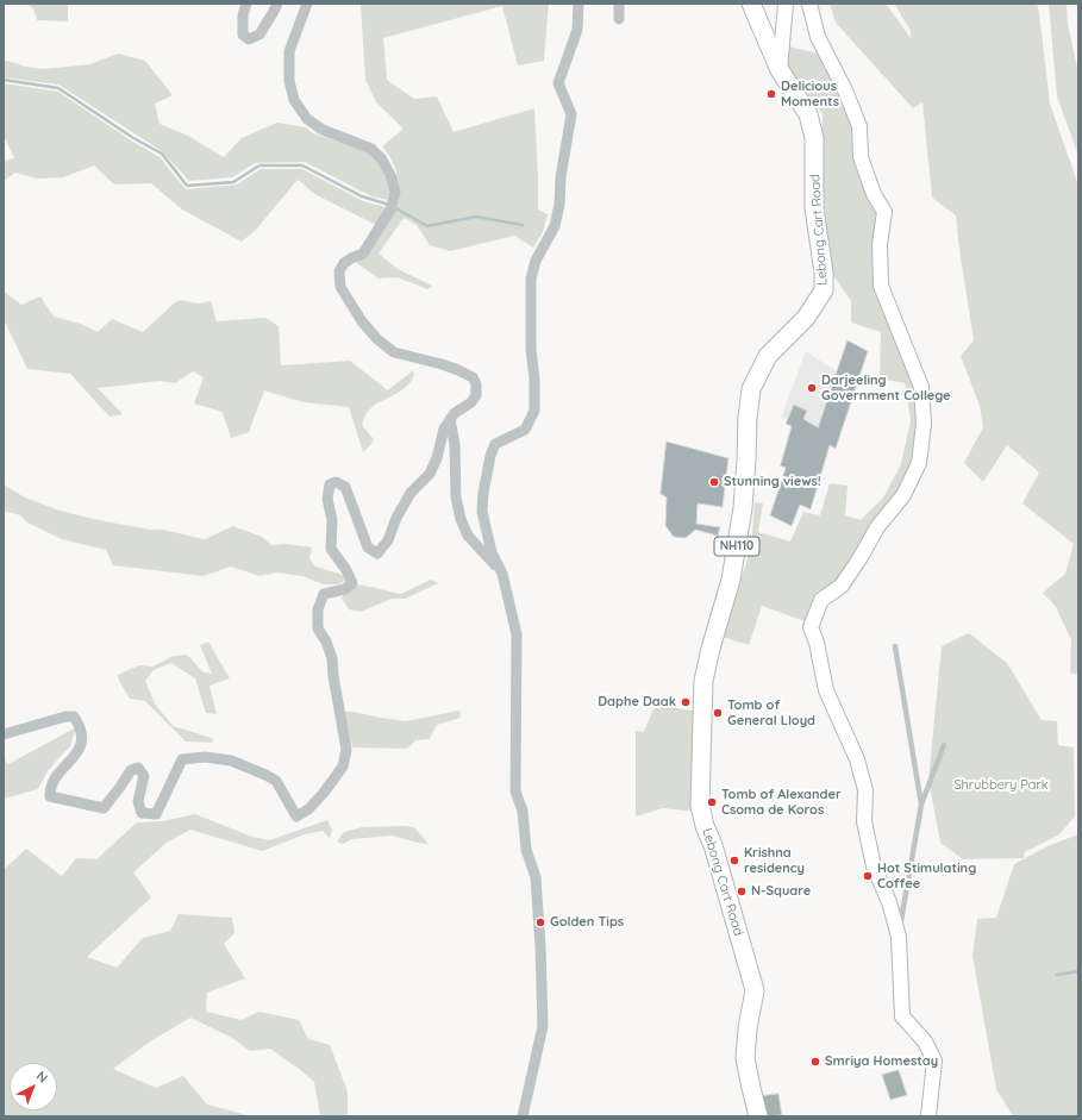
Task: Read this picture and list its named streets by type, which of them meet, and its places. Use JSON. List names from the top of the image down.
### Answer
{
  "streets": {
    "highway": ["Lebong Cart Road", "NH110"]
  },
  "parks": ["Shrubbery Park"],
  "places": [
    "Delicious Moments",
    "Darjeeling Government College",
    "Stunning views!",
    "Daphe Daak",
    "Tomb of General Lloyd",
    "Tomb of Alexander Csoma de Koros",
    "Krishna residency",
    "Hot Stimulating Coffee",
    "N-Square",
    "Golden Tips",
    "Smriya Homestay"
  ],
  "north": "top right"
}
